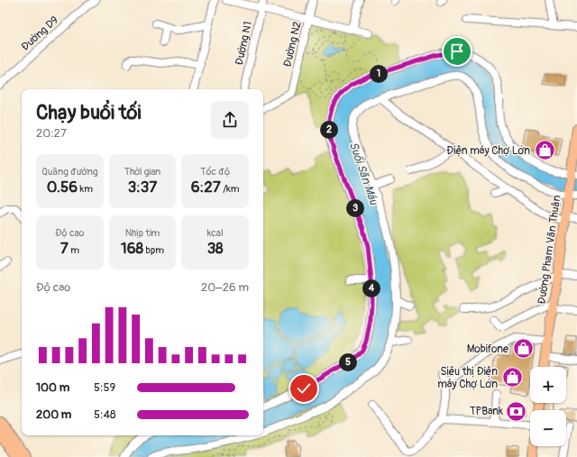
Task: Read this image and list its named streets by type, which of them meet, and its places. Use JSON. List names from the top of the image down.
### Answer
{
  "streets": {
    "main road": ["Đường Phạm Văn Thuận"],
    "street": ["Đường D9", "Đường N1", "Đường N2"]
  },
  "water": ["Suối Săn Máu"],
  "places": {
    "shop": ["Điện máy Chợ Lớn", "Mobifone", "Siêu thị Điện máy Chợ Lớn"],
    "bank": ["TPBank"]
  },
  "page": {
    "pins": [
      "1",
      "2",
      "3",
      "4",
      "5"
    ],
    "heading": ["Chạy buổi tối", "20:27"],
    "stats": [
      ["Quãng đường", "0.56 km"],
      ["Thời gian", "3:37"],
      ["Tốc độ", "6:27 /km"],
      ["Độ cao", "7 m"],
      ["Nhịp tim", "168 bpm"],
      ["kcal", "38"]
    ],
    "chart": ["Độ cao", "20–26 m"],
    "map_buttons": ["+", "−"],
    "list": [
      {
        "name": "100 m",
        "note": "5:59"
      },
      {
        "name": "200 m",
        "note": "5:48"
      }
    ]
  }
}
